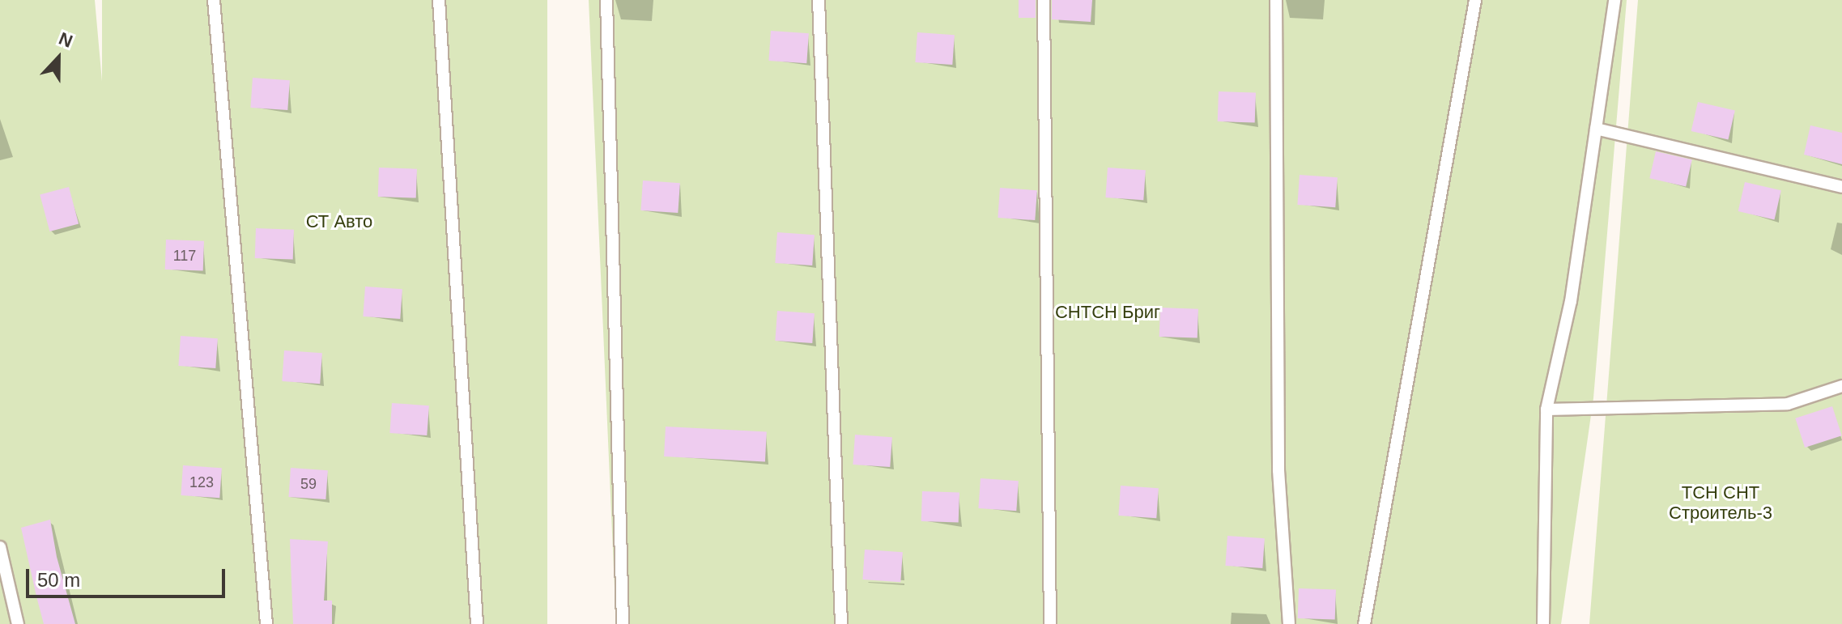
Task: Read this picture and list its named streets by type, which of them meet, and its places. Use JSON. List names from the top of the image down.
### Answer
{
  "parks": ["СТ Авто", "СНТСН Бриг", "ТСН СНТ Строитель-3"],
  "house_numbers": ["117", "123", "59"],
  "scale_bar": "50 m",
  "north": "top"
}
